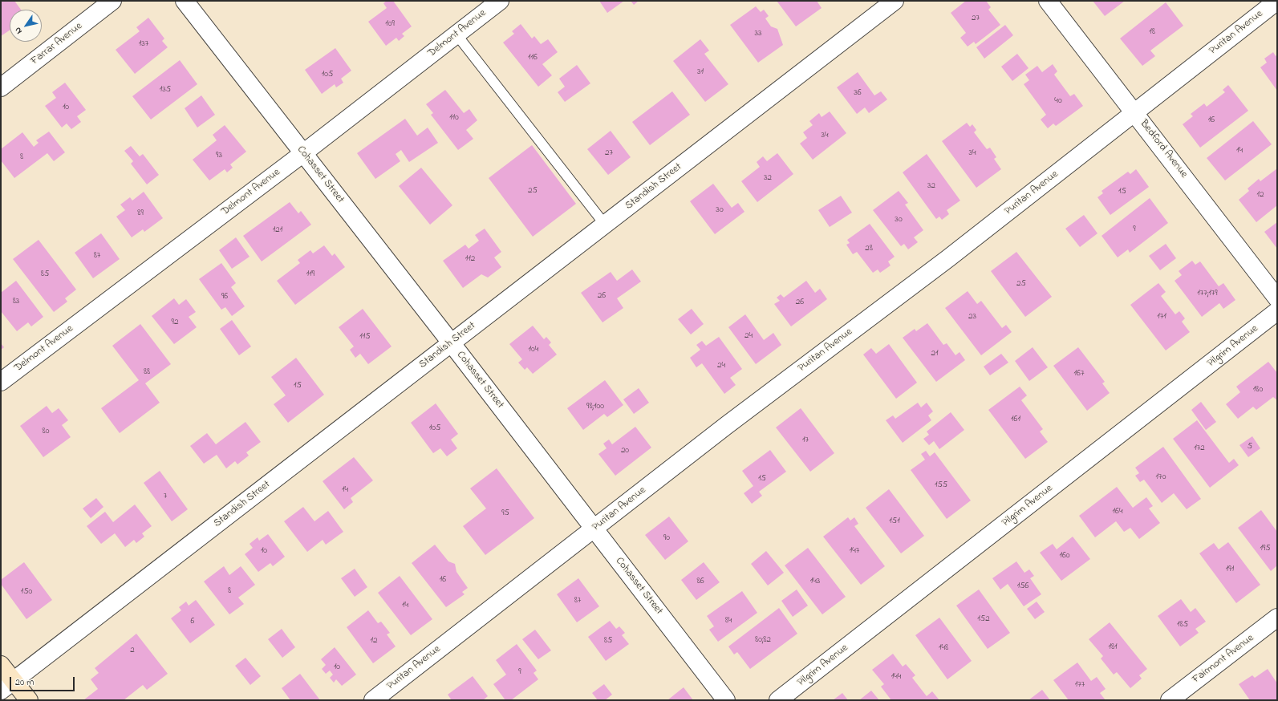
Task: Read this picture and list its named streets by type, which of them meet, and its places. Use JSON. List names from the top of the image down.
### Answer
{
  "streets": {
    "street": [
      "Puritan Avenue",
      "Delmont Avenue",
      "Farrar Avenue",
      "Bedford Avenue",
      "Cohasset Street",
      "Standish Street",
      "Pilgrim Avenue",
      "Fairmont Avenue"
    ]
  },
  "crossings": [
    ["Puritan Avenue", "Bedford Avenue"],
    ["Puritan Avenue", "Cohasset Street"],
    ["Delmont Avenue", "Cohasset Street"],
    ["Cohasset Street", "Standish Street"]
  ],
  "house_numbers": [
    "27",
    "109",
    "18",
    "33",
    "137",
    "116",
    "31",
    "105",
    "135",
    "36",
    "40",
    "10",
    "110",
    "16",
    "34",
    "14",
    "27",
    "34",
    "93",
    "8",
    "32",
    "32",
    "25",
    "15",
    "12",
    "30",
    "89",
    "30",
    "9",
    "121",
    "28",
    "87",
    "112",
    "85",
    "119",
    "25",
    "177;179",
    "26",
    "96",
    "83",
    "26",
    "23",
    "171",
    "92",
    "24",
    "115",
    "104",
    "21",
    "24",
    "88",
    "167",
    "15",
    "180",
    "98;100",
    "161",
    "105",
    "80",
    "17",
    "5",
    "172",
    "20",
    "170",
    "15",
    "155",
    "14",
    "7",
    "164",
    "95",
    "151",
    "90",
    "195",
    "10",
    "147",
    "160",
    "191",
    "16",
    "86",
    "143",
    "156",
    "8",
    "150",
    "87",
    "14",
    "152",
    "84",
    "6",
    "185",
    "80;82",
    "12",
    "85",
    "181",
    "148",
    "2",
    "10",
    "9",
    "144",
    "177"
  ],
  "scale_bar": "20 m",
  "north": "bottom left"
}
